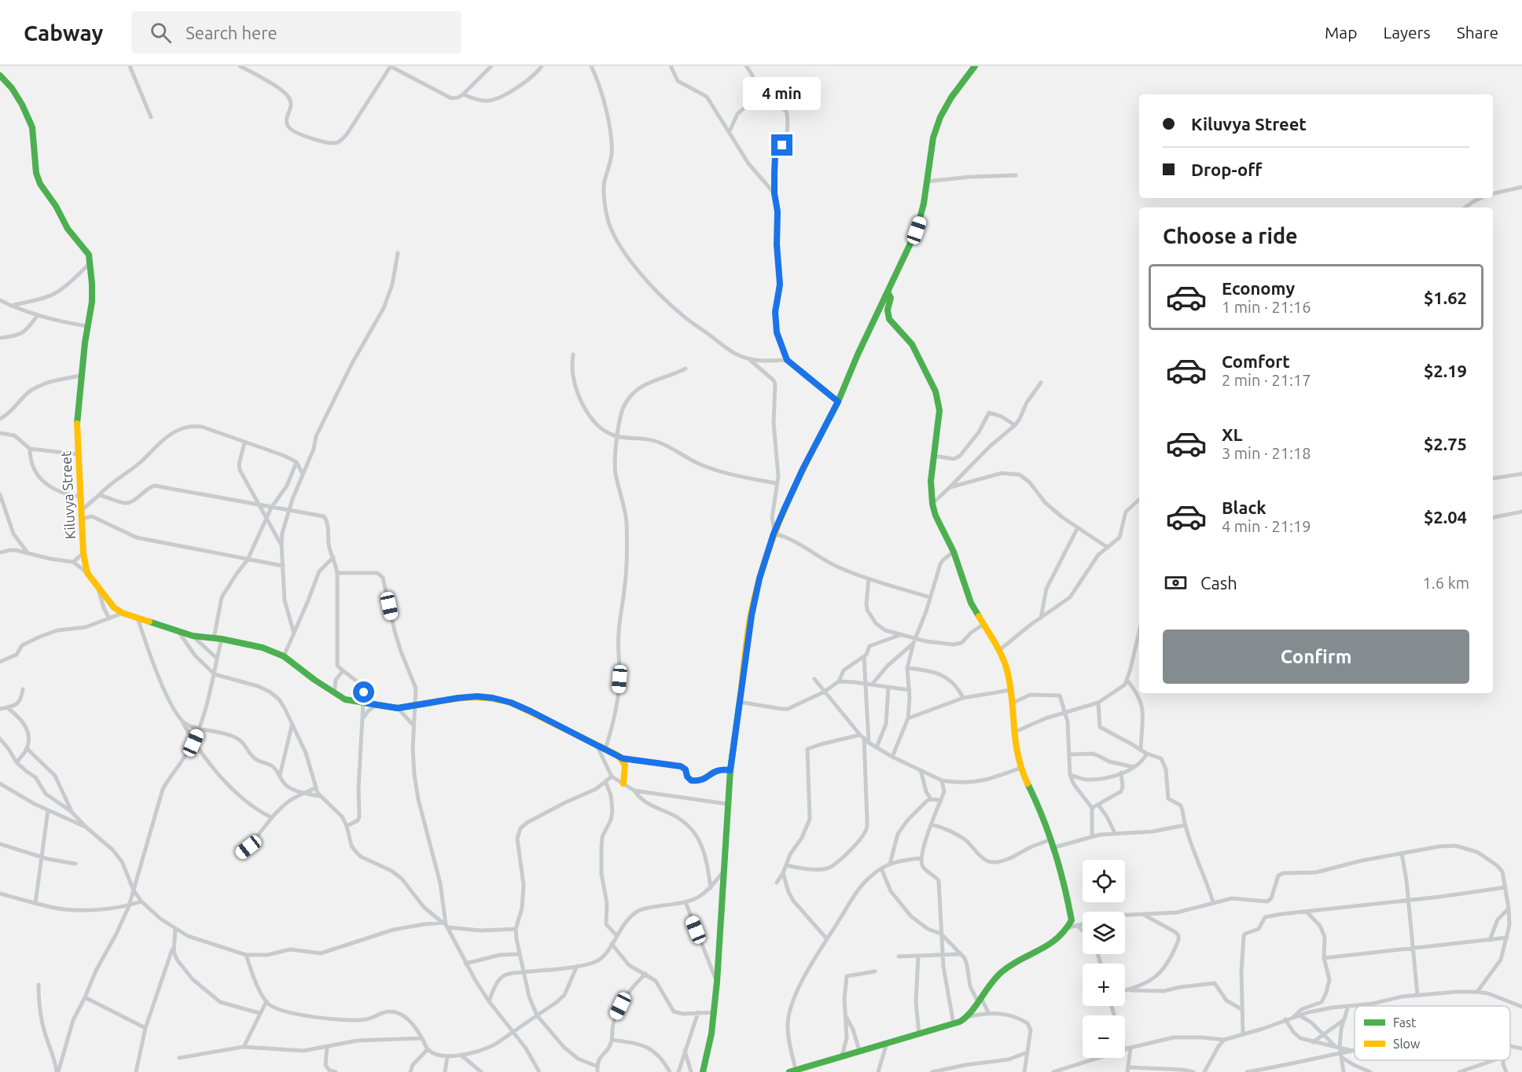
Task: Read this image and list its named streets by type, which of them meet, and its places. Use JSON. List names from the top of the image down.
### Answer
{
  "streets": {
    "street": ["Kiluvya Street"]
  },
  "legend": ["Fast", "Slow"],
  "page": {
    "header": "Cabway",
    "search": "Search here",
    "nav": ["Map", "Layers", "Share"],
    "bubble": "4 min",
    "banner": ["Kiluvya Street", "Drop-off"],
    "heading": "Choose a ride",
    "list": [
      {
        "name": "Economy",
        "note": "1 min · 21:16",
        "value": "$1.62"
      },
      {
        "name": "Comfort",
        "note": "2 min · 21:17",
        "value": "$2.19"
      },
      {
        "name": "XL",
        "note": "3 min · 21:18",
        "value": "$2.75"
      },
      {
        "name": "Black",
        "note": "4 min · 21:19",
        "value": "$2.04"
      }
    ],
    "pay": ["Cash", "1.6 km"],
    "buttons": "Confirm",
    "map_buttons": ["+", "−"]
  }
}
